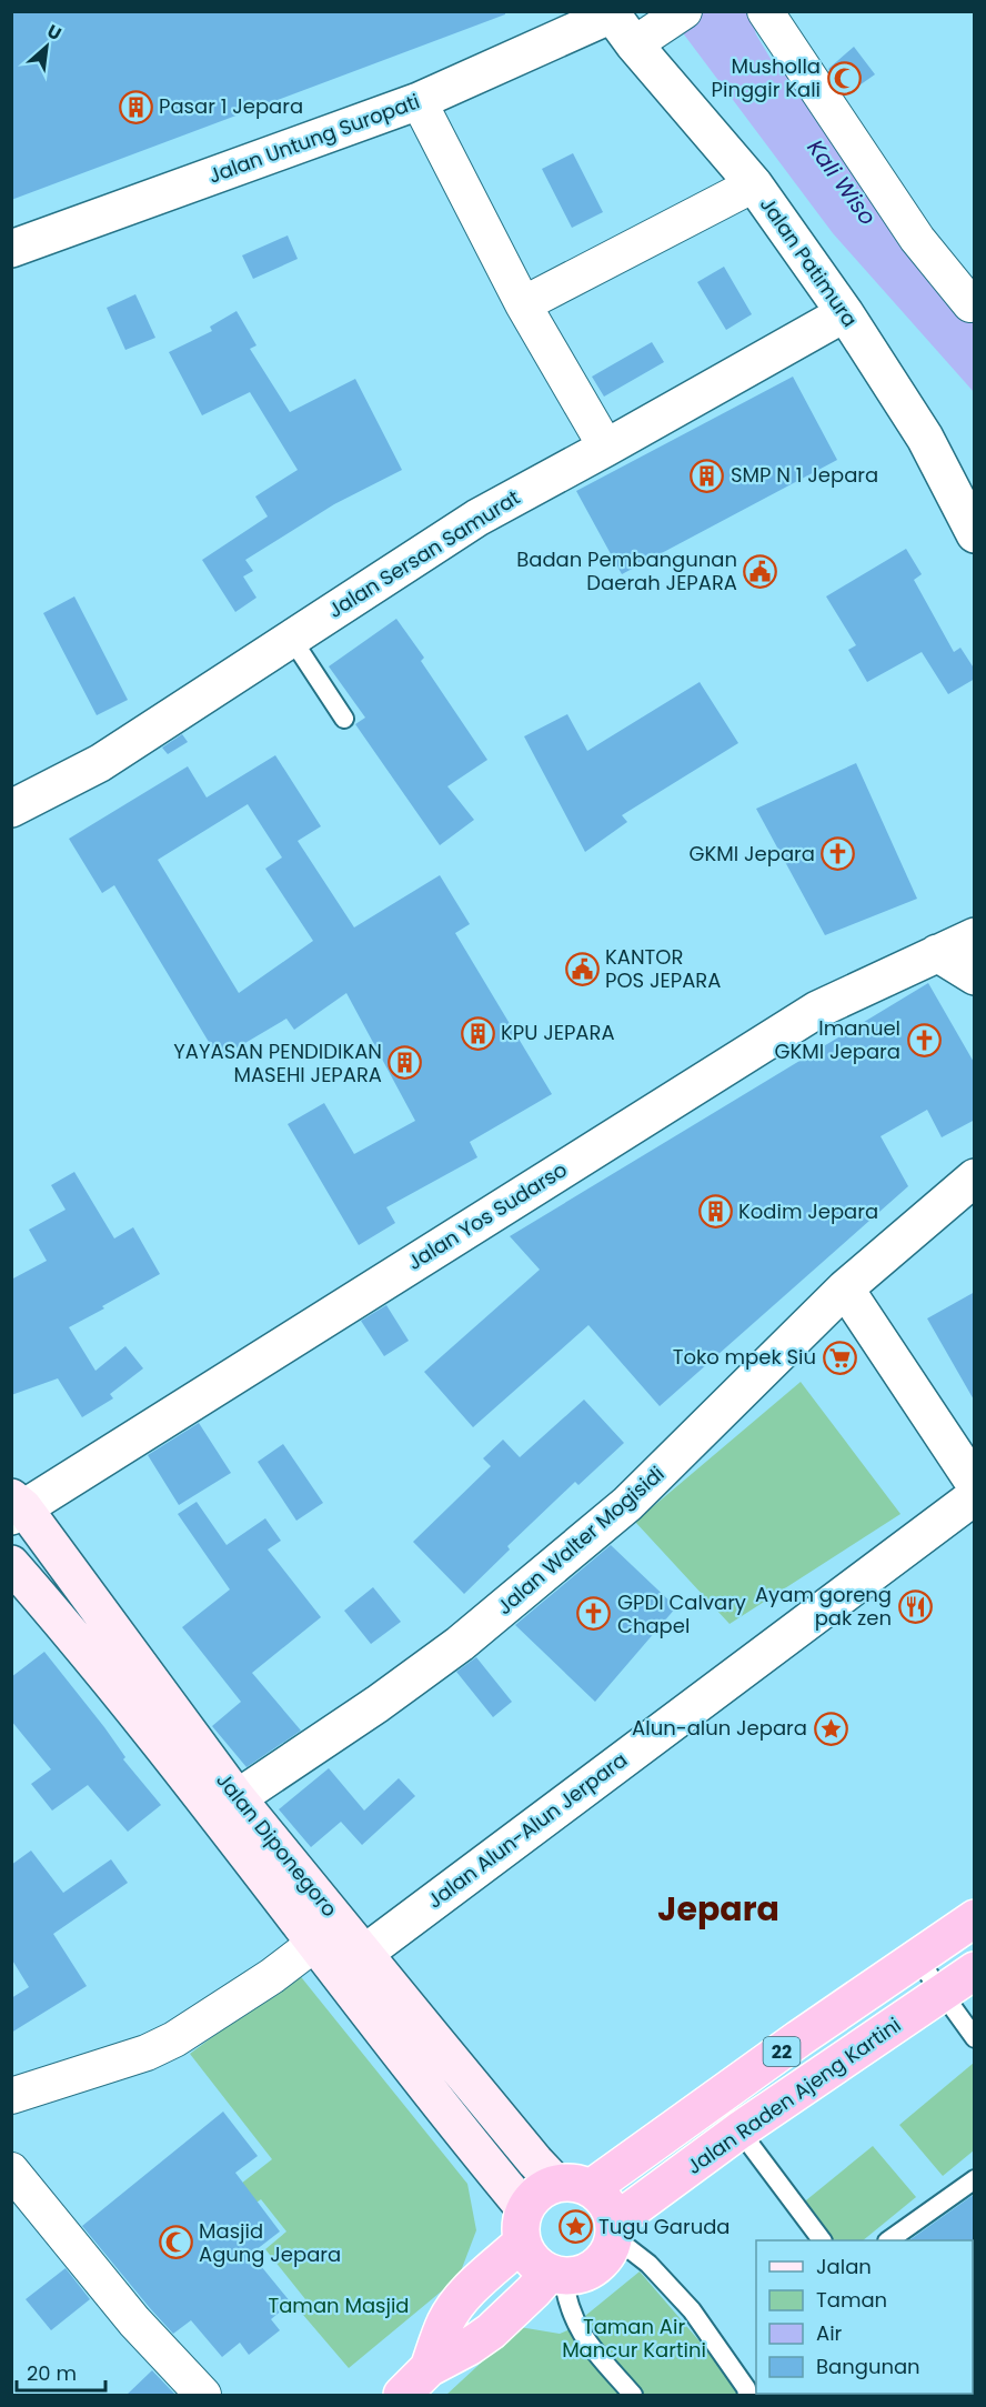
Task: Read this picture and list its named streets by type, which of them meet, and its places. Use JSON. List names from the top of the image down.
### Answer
{
  "streets": {
    "highway": ["22", "Jalan Raden Ajeng Kartini"],
    "main road": ["Jalan Diponegoro"],
    "street": [
      "Jalan Untung Suropati",
      "Jalan Patimura",
      "Jalan Sersan Samurat",
      "Jalan Yos Sudarso",
      "Jalan Walter Mogisidi",
      "Jalan Alun-Alun Jerpara"
    ]
  },
  "crossings": [
    ["Jalan Untung Suropati", "Jalan Patimura"],
    ["Jalan Patimura", "Jalan Sersan Samurat"],
    ["Jalan Yos Sudarso", "Jalan Diponegoro"],
    ["Jalan Walter Mogisidi", "Jalan Diponegoro"],
    ["Jalan Alun-Alun Jerpara", "Jalan Diponegoro"],
    ["Jalan Diponegoro", "22"],
    ["Jalan Diponegoro", "Jalan Raden Ajeng Kartini"],
    ["22", "Jalan Raden Ajeng Kartini"]
  ],
  "districts": ["Jepara"],
  "water": ["Kali Wiso"],
  "parks": ["Taman Masjid", "Taman Air Mancur Kartini"],
  "places": {
    "mosque": ["Musholla Pinggir Kali", "Masjid Agung Jepara"],
    "building": [
      "Pasar 1 Jepara",
      "SMP N 1 Jepara",
      "KPU JEPARA",
      "YAYASAN PENDIDIKAN MASEHI JEPARA",
      "Kodim Jepara"
    ],
    "public building": ["Badan Pembangunan Daerah JEPARA", "KANTOR POS JEPARA"],
    "church": ["GKMI Jepara", "Imanuel GKMI Jepara", "GPDI Calvary Chapel"],
    "supermarket": ["Toko mpek Siu"],
    "restaurant": ["Ayam goreng pak zen"],
    "place": ["Alun-alun Jepara", "Tugu Garuda"]
  },
  "legend": [
    "Jalan",
    "Taman",
    "Air",
    "Bangunan"
  ],
  "scale_bar": "20 m",
  "north": "top right"
}
